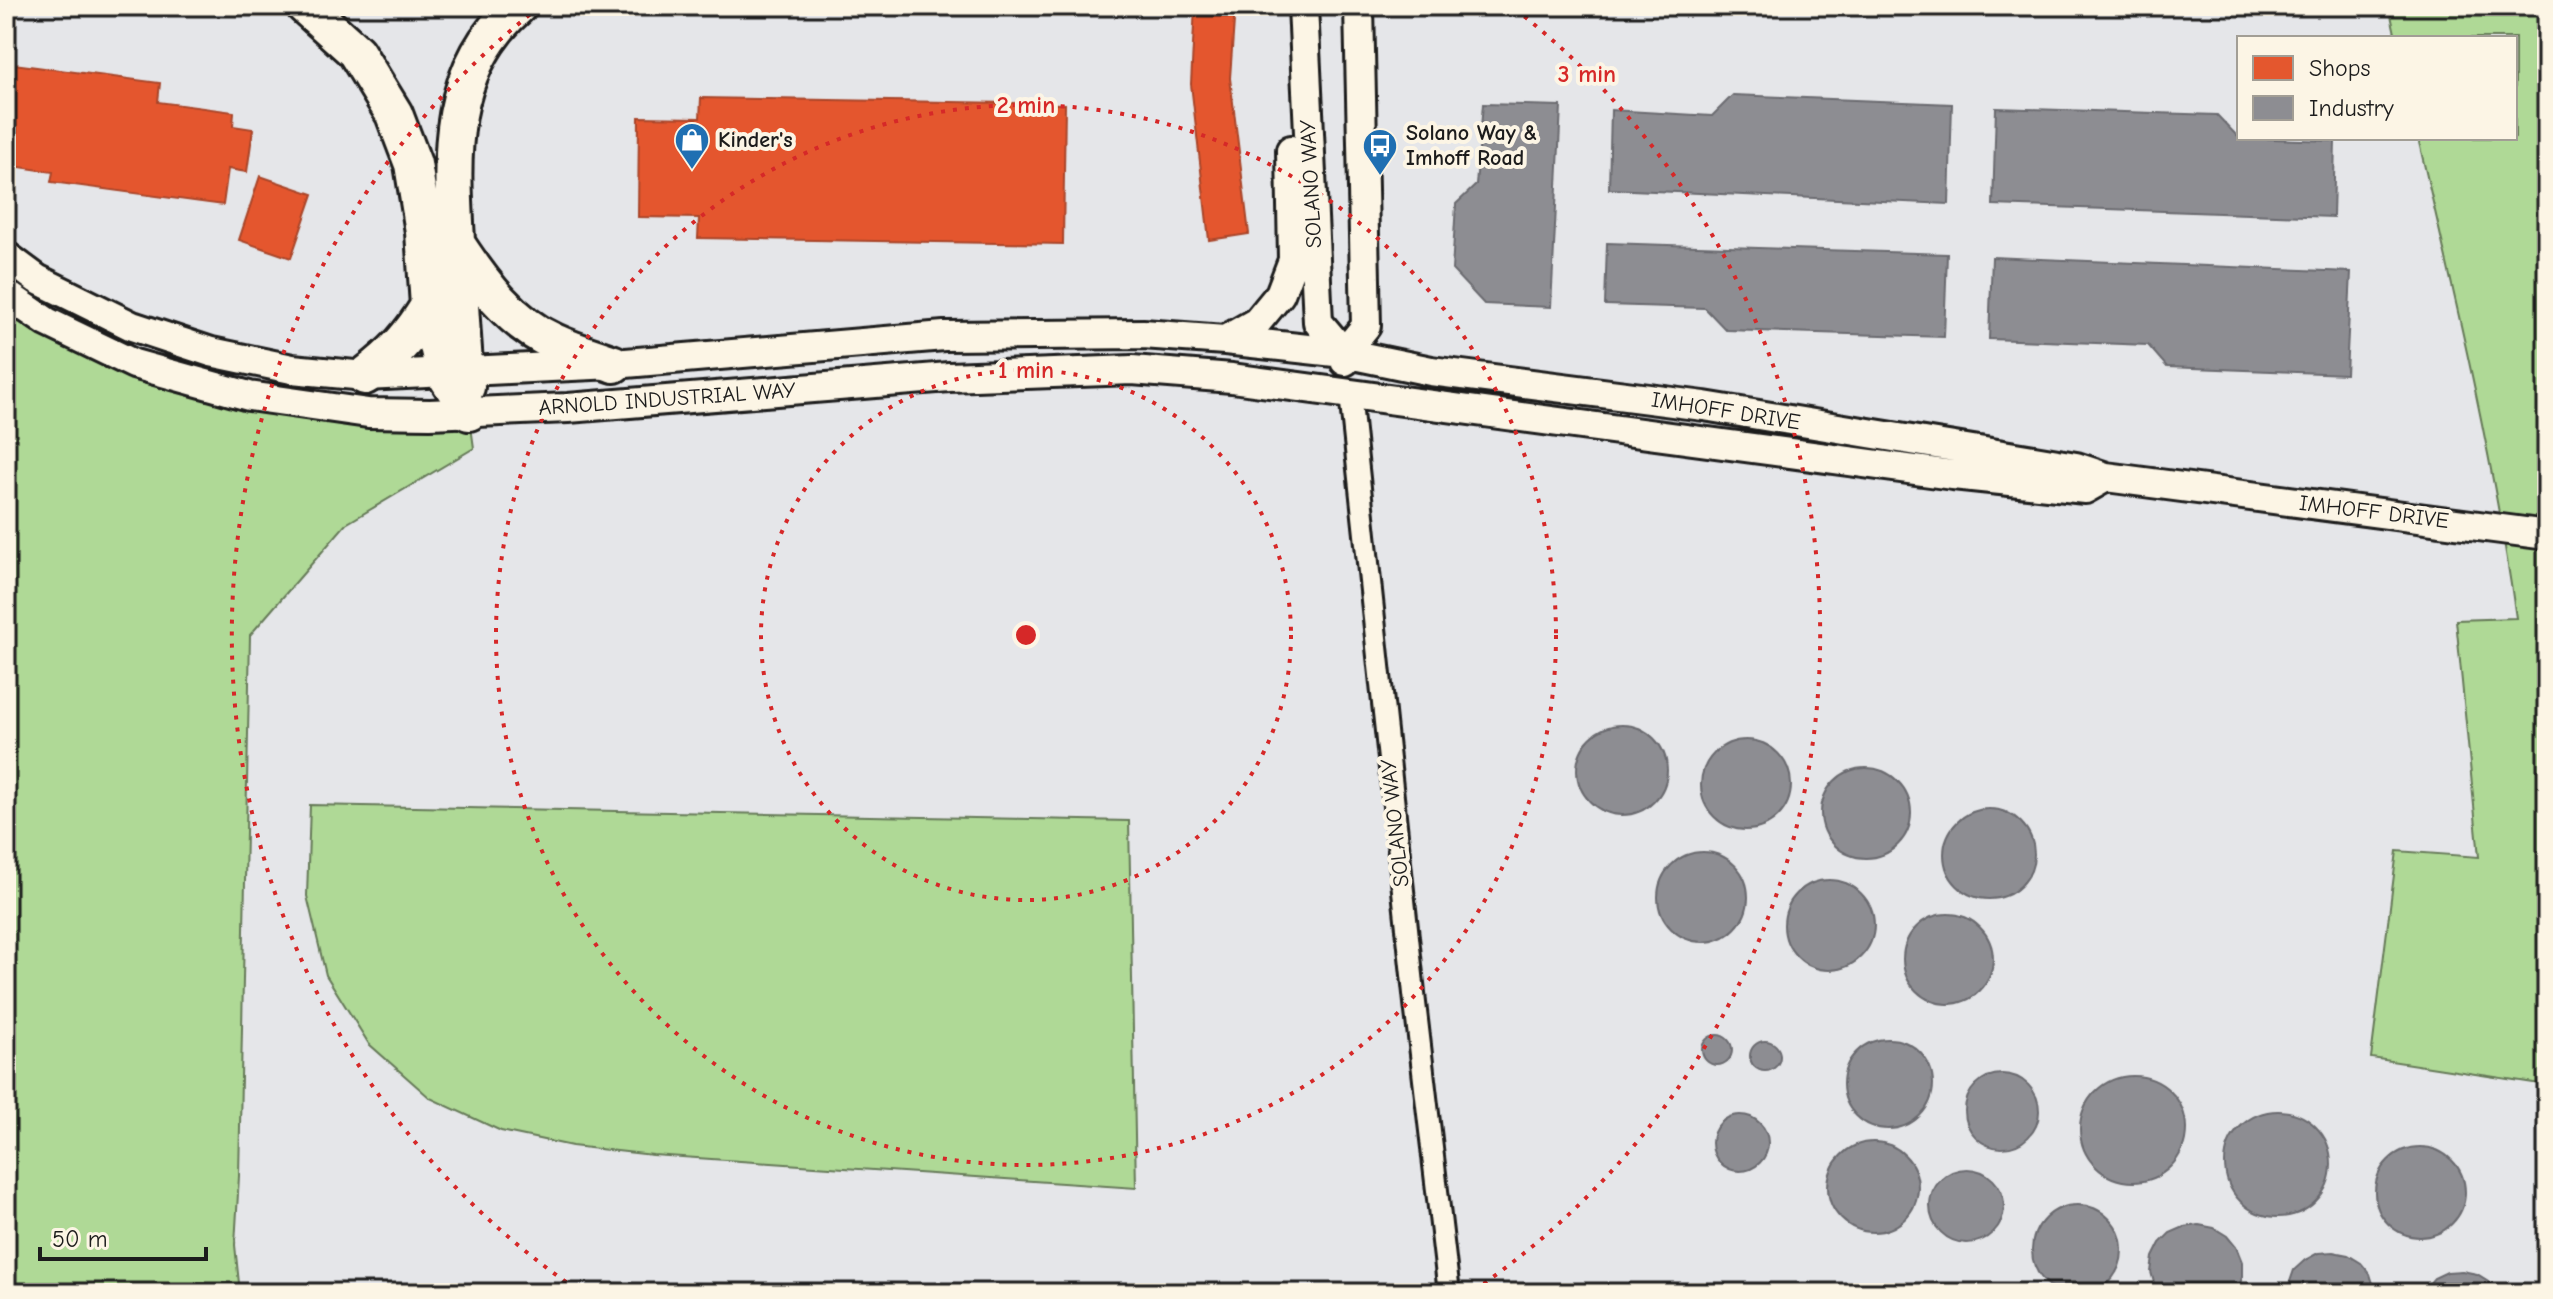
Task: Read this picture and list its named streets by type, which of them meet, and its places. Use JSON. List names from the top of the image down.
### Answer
{
  "streets": {
    "street": ["SOLANO WAY", "ARNOLD INDUSTRIAL WAY", "IMHOFF DRIVE"]
  },
  "crossings": [
    ["SOLANO WAY", "ARNOLD INDUSTRIAL WAY"],
    ["SOLANO WAY", "IMHOFF DRIVE"],
    ["ARNOLD INDUSTRIAL WAY", "IMHOFF DRIVE"]
  ],
  "places": {
    "shop": ["Kinder's"],
    "bus stop": ["Solano Way & Imhoff Road"]
  },
  "legend": ["Shops", "Industry"],
  "scale_bar": "50 m",
  "rings": ["3 min", "2 min", "1 min"]
}
